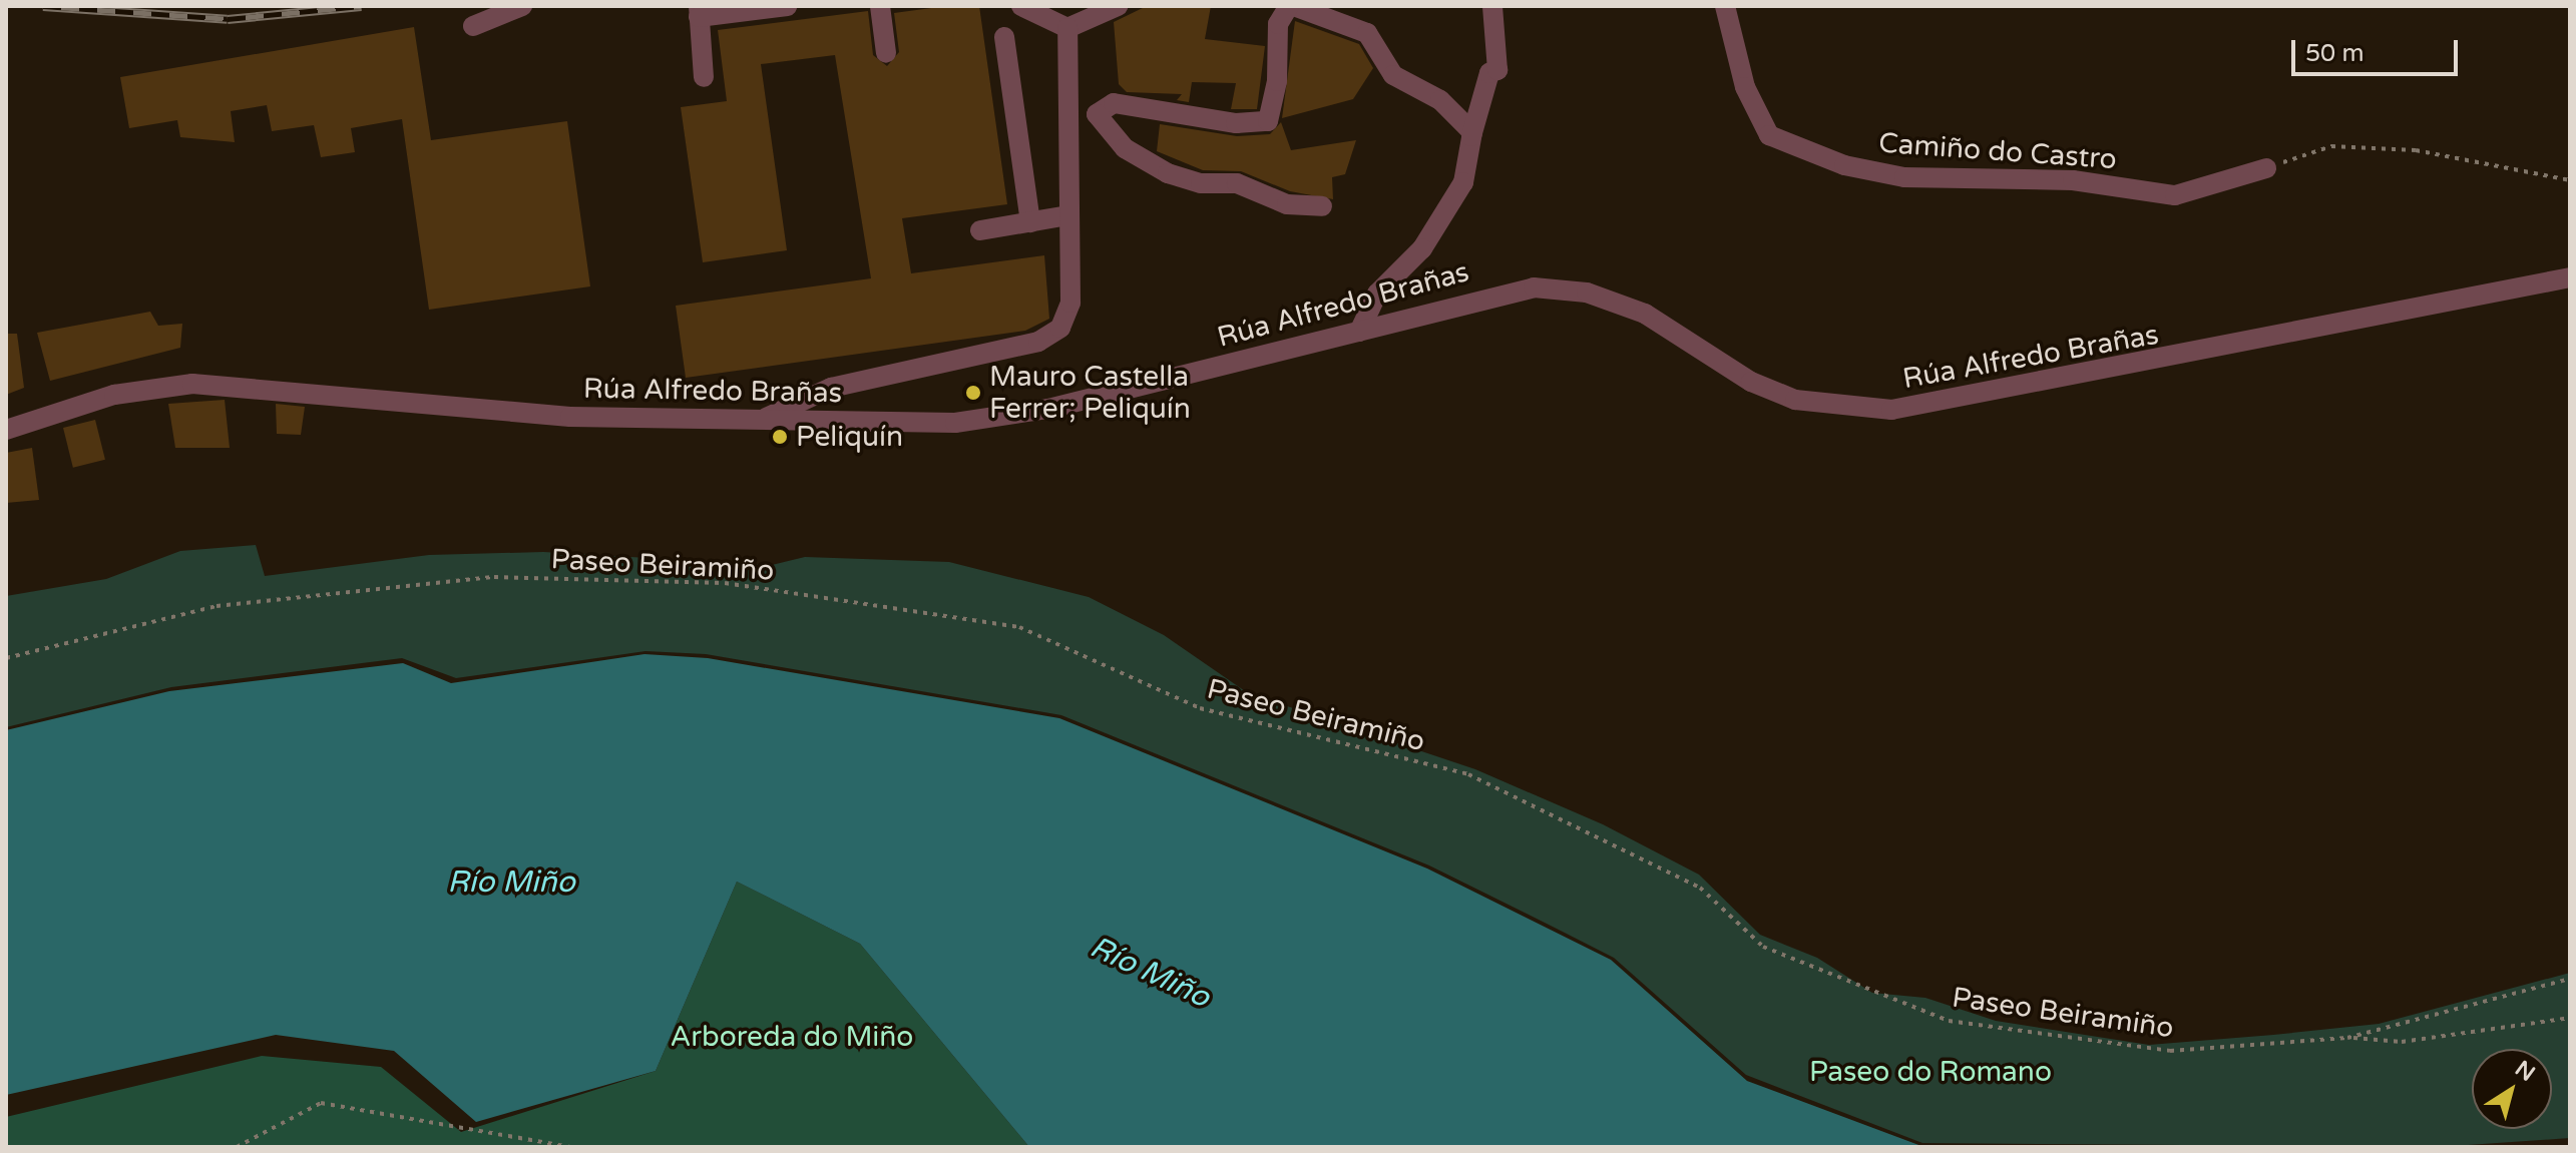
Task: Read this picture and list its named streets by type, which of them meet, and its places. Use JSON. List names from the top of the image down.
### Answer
{
  "streets": {
    "street": ["Camiño do Castro", "Rúa Alfredo Brañas"],
    "path": ["Paseo Beiramiño"]
  },
  "water": ["Río Miño"],
  "parks": ["Arboreda do Miño", "Paseo do Romano"],
  "places": ["Mauro Castella Ferrer; Peliquín", "Peliquín"],
  "scale_bar": "50 m",
  "north": "top right"
}
